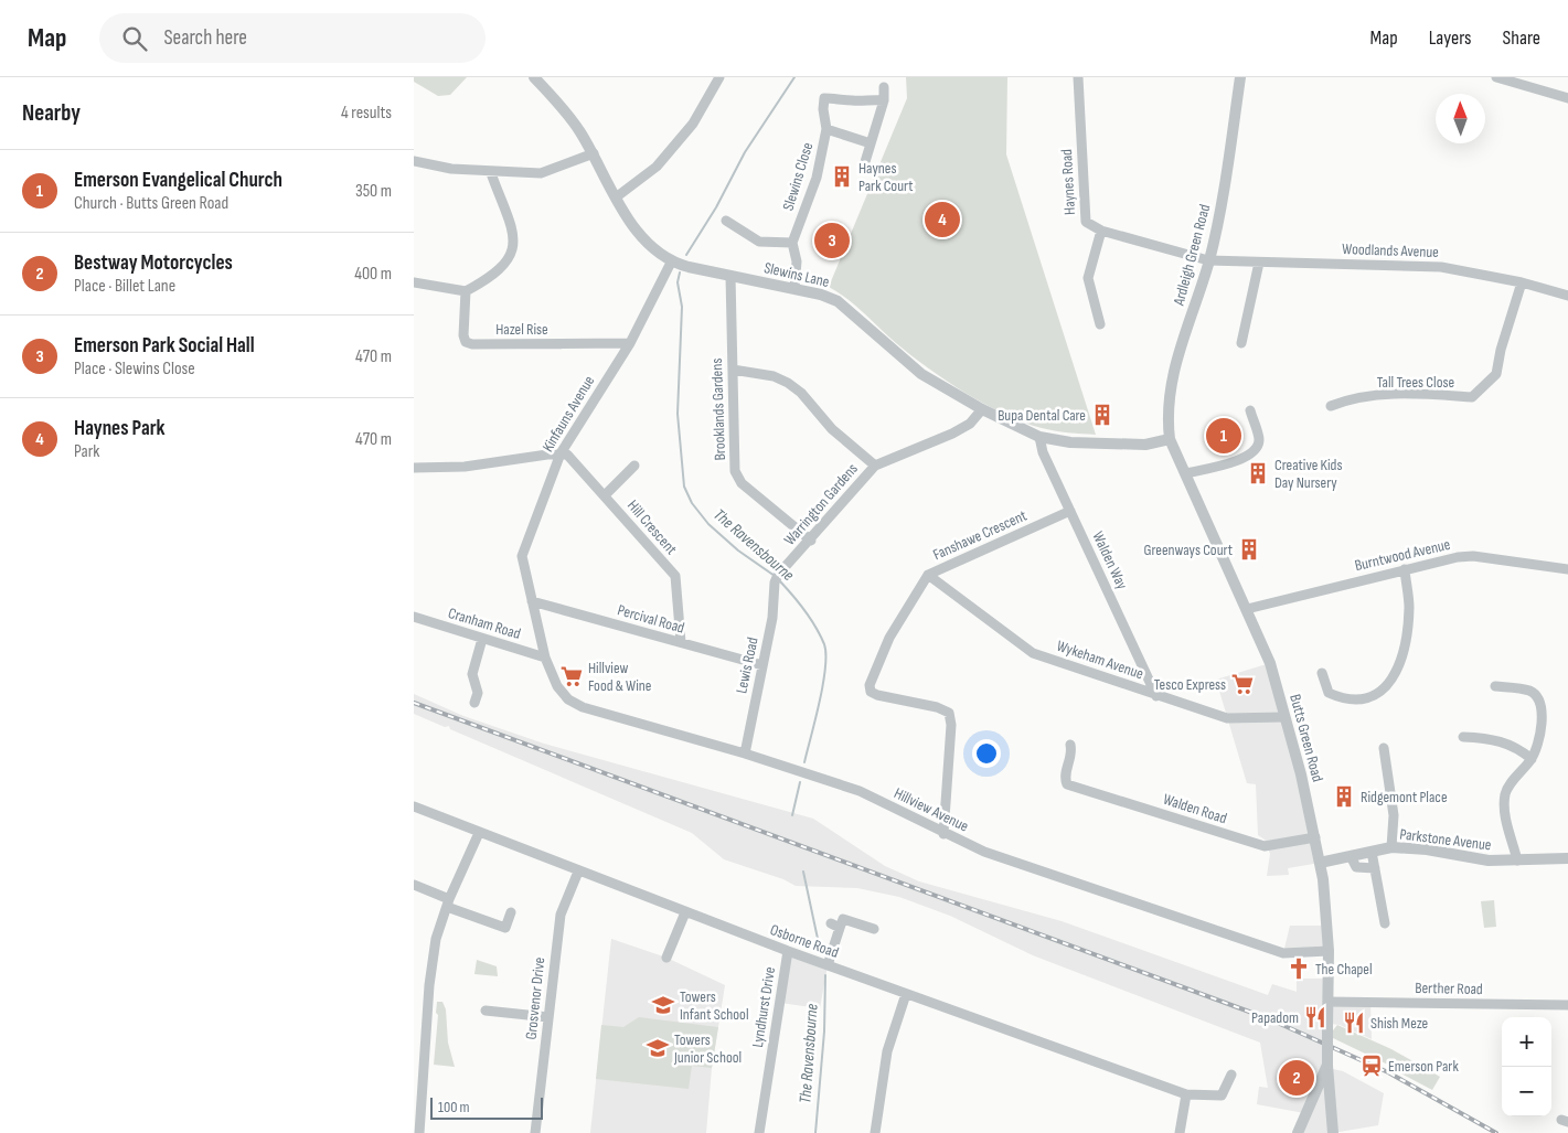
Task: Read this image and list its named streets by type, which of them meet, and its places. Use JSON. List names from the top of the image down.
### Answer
{
  "streets": {
    "street": [
      "Slewins Close",
      "Haynes Road",
      "Woodlands Avenue",
      "Ardleigh Green Road",
      "Slewins Lane",
      "Hazel Rise",
      "Tall Trees Close",
      "Brooklands Gardens",
      "Kinfauns Avenue",
      "Warrington Gardens",
      "Hill Crescent",
      "Fanshawe Crescent",
      "Burntwood Avenue",
      "Walden Way",
      "Percival Road",
      "Cranham Road",
      "Wykeham Avenue",
      "Lewis Road",
      "Butts Green Road",
      "Walden Road",
      "Hillview Avenue",
      "Parkstone Avenue",
      "Osborne Road",
      "Berther Road",
      "Grosvenor Drive",
      "Lyndhurst Drive"
    ]
  },
  "crossings": [
    ["Woodlands Avenue", "Ardleigh Green Road"],
    ["Woodlands Avenue", "Tall Trees Close"],
    ["Ardleigh Green Road", "Slewins Lane"],
    ["Ardleigh Green Road", "Butts Green Road"],
    ["Slewins Lane", "Brooklands Gardens"],
    ["Slewins Lane", "Kinfauns Avenue"],
    ["Slewins Lane", "Warrington Gardens"],
    ["Slewins Lane", "Walden Way"],
    ["Slewins Lane", "Butts Green Road"],
    ["Hazel Rise", "Kinfauns Avenue"],
    ["Brooklands Gardens", "Warrington Gardens"],
    ["Kinfauns Avenue", "Hill Crescent"],
    ["Kinfauns Avenue", "Percival Road"],
    ["Kinfauns Avenue", "Cranham Road"],
    ["Kinfauns Avenue", "Hillview Avenue"],
    ["Warrington Gardens", "Lewis Road"],
    ["Hill Crescent", "Percival Road"],
    ["Fanshawe Crescent", "Walden Way"],
    ["Fanshawe Crescent", "Wykeham Avenue"],
    ["Fanshawe Crescent", "Hillview Avenue"],
    ["Burntwood Avenue", "Butts Green Road"],
    ["Walden Way", "Wykeham Avenue"],
    ["Percival Road", "Lewis Road"],
    ["Cranham Road", "Hillview Avenue"],
    ["Wykeham Avenue", "Butts Green Road"],
    ["Lewis Road", "Hillview Avenue"],
    ["Butts Green Road", "Walden Road"],
    ["Butts Green Road", "Hillview Avenue"],
    ["Butts Green Road", "Parkstone Avenue"],
    ["Butts Green Road", "Berther Road"],
    ["Osborne Road", "Grosvenor Drive"],
    ["Osborne Road", "Lyndhurst Drive"]
  ],
  "water": ["The Ravensbourne"],
  "places": {
    "building": [
      "Haynes Park Court",
      "Bupa Dental Care",
      "Creative Kids Day Nursery",
      "Greenways Court",
      "Ridgemont Place"
    ],
    "supermarket": ["Hillview Food & Wine", "Tesco Express"],
    "church": ["The Chapel"],
    "school or university": ["Towers Infant School", "Towers Junior School"],
    "restaurant": ["Papadom", "Shish Meze"],
    "station": ["Emerson Park"]
  },
  "scale_bar": "100 m",
  "north": "top",
  "page": {
    "header": "Map",
    "search": "Search here",
    "nav": ["Map", "Layers", "Share"],
    "heading": ["Nearby", "4 results"],
    "list": [
      {
        "mark": "1",
        "name": "Emerson Evangelical Church",
        "note": "Church · Butts Green Road",
        "value": "350 m"
      },
      {
        "mark": "2",
        "name": "Bestway Motorcycles",
        "note": "Place · Billet Lane",
        "value": "400 m"
      },
      {
        "mark": "3",
        "name": "Emerson Park Social Hall",
        "note": "Place · Slewins Close",
        "value": "470 m"
      },
      {
        "mark": "4",
        "name": "Haynes Park",
        "note": "Park",
        "value": "470 m"
      }
    ],
    "pins": [
      "4",
      "3",
      "1",
      "2"
    ],
    "map_buttons": ["+", "−"],
    "scale": "100 m"
  }
}
